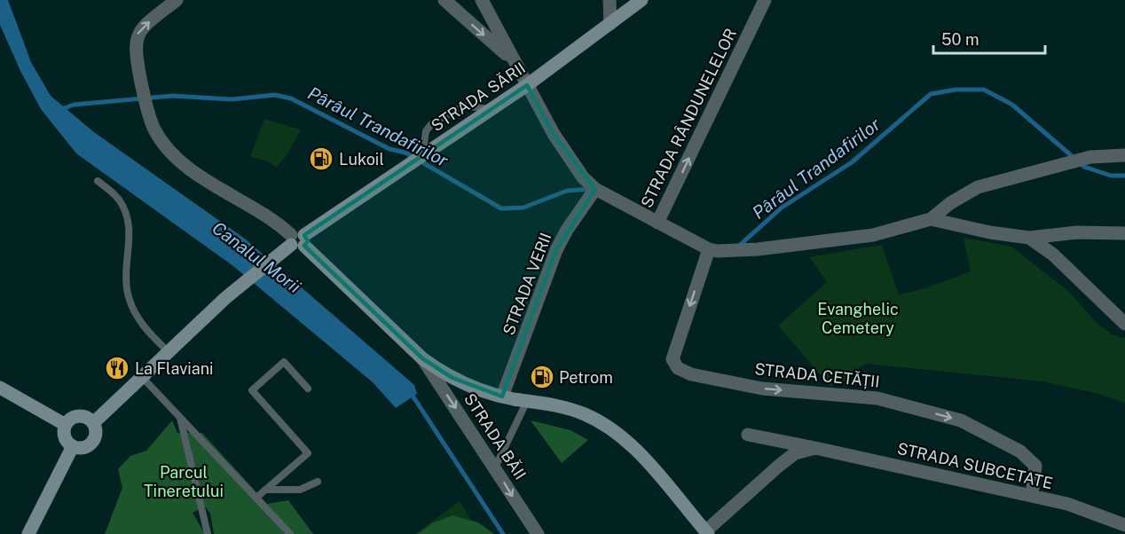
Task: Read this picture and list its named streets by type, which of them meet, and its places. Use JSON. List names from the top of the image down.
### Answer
{
  "streets": {
    "main road": ["STRADA SĂRII"],
    "street": [
      "STRADA RÂNDUNELELOR",
      "STRADA VERII",
      "STRADA CETĂȚII",
      "STRADA BĂII",
      "STRADA SUBCETATE"
    ]
  },
  "crossings": [
    ["STRADA CETĂȚII", "STRADA SUBCETATE"]
  ],
  "one_way": ["STRADA RÂNDUNELELOR", "STRADA BĂII"],
  "water": ["Pârâul Trandafirilor", "Canalul Morii"],
  "parks": ["Evanghelic Cemetery", "Parcul Tineretului"],
  "places": {
    "fuel station": ["Lukoil", "Petrom"],
    "restaurant": ["La Flaviani"]
  },
  "scale_bar": "50 m"
}
